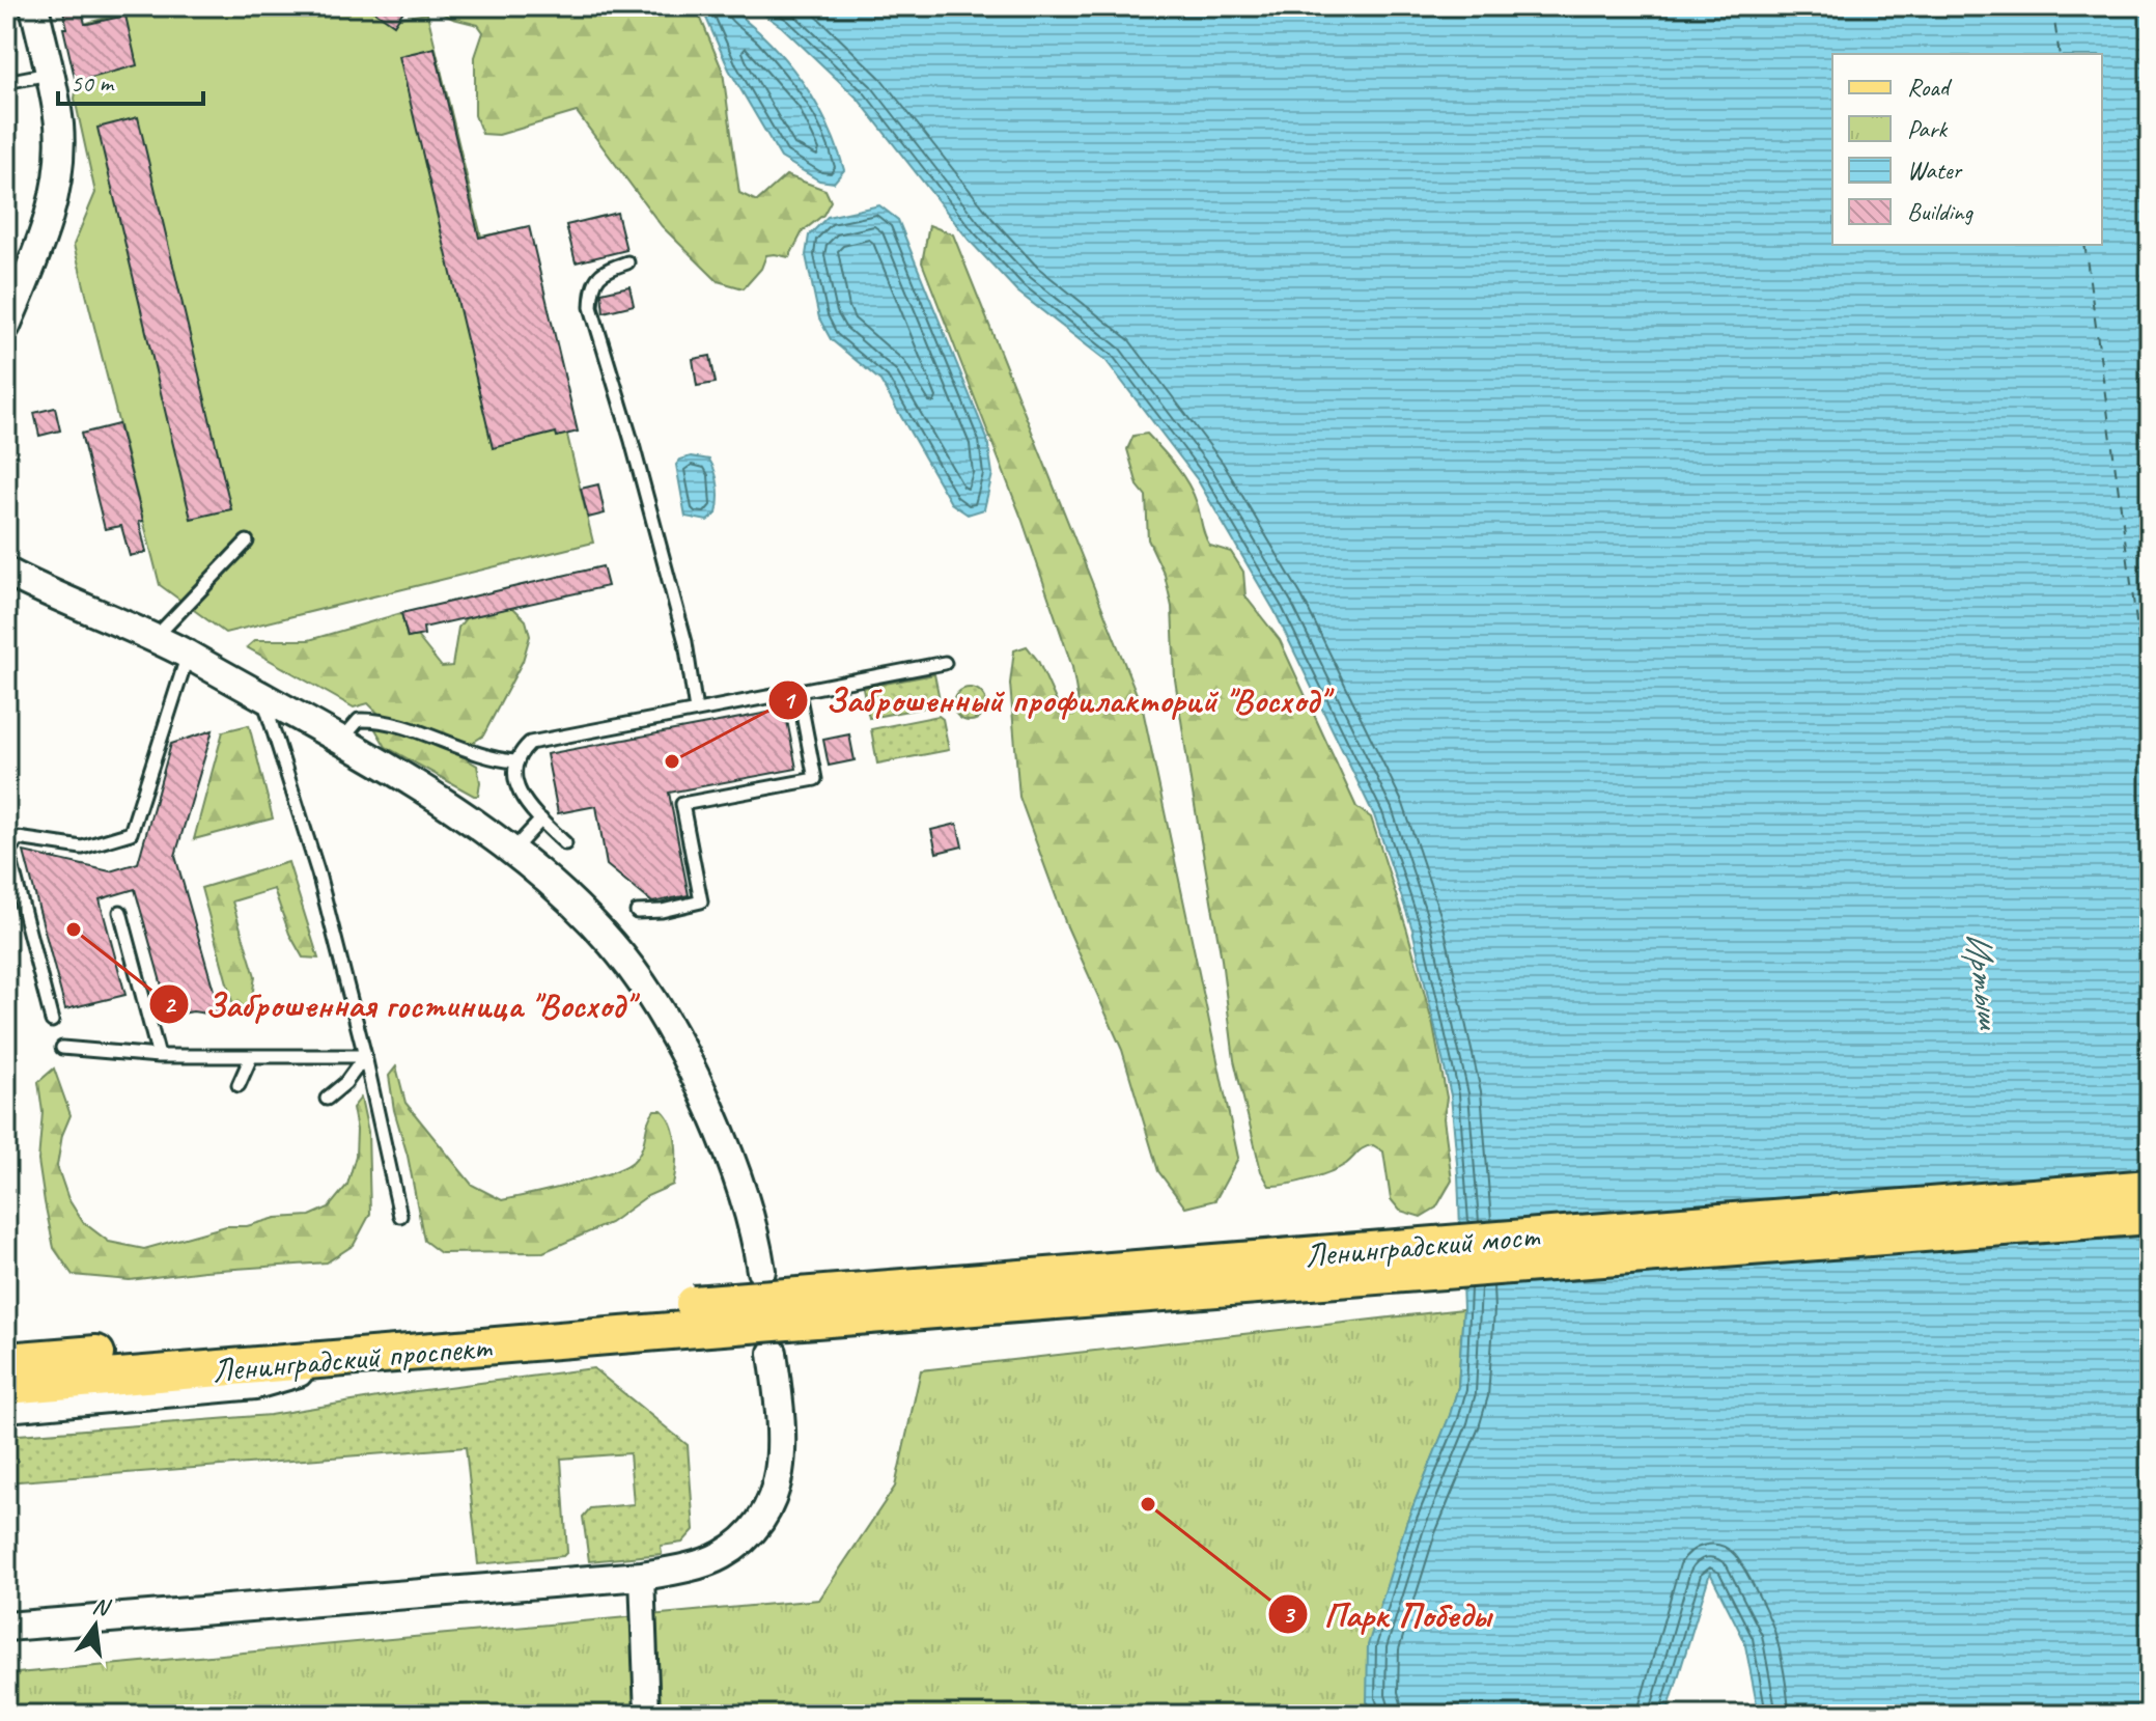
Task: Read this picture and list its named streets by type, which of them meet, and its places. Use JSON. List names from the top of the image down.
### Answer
{
  "streets": {
    "main road": ["Ленинградский мост", "Ленинградский проспект"]
  },
  "crossings": [
    ["Ленинградский мост", "Ленинградский проспект"]
  ],
  "water": ["Иртыш"],
  "places": ["Заброшенный профилакторий \"Восход\"", "Заброшенная гостиница \"Восход\"", "Парк Победы"],
  "legend": [
    "Road",
    "Park",
    "Water",
    "Building"
  ],
  "scale_bar": "50 m",
  "north": "top"
}
